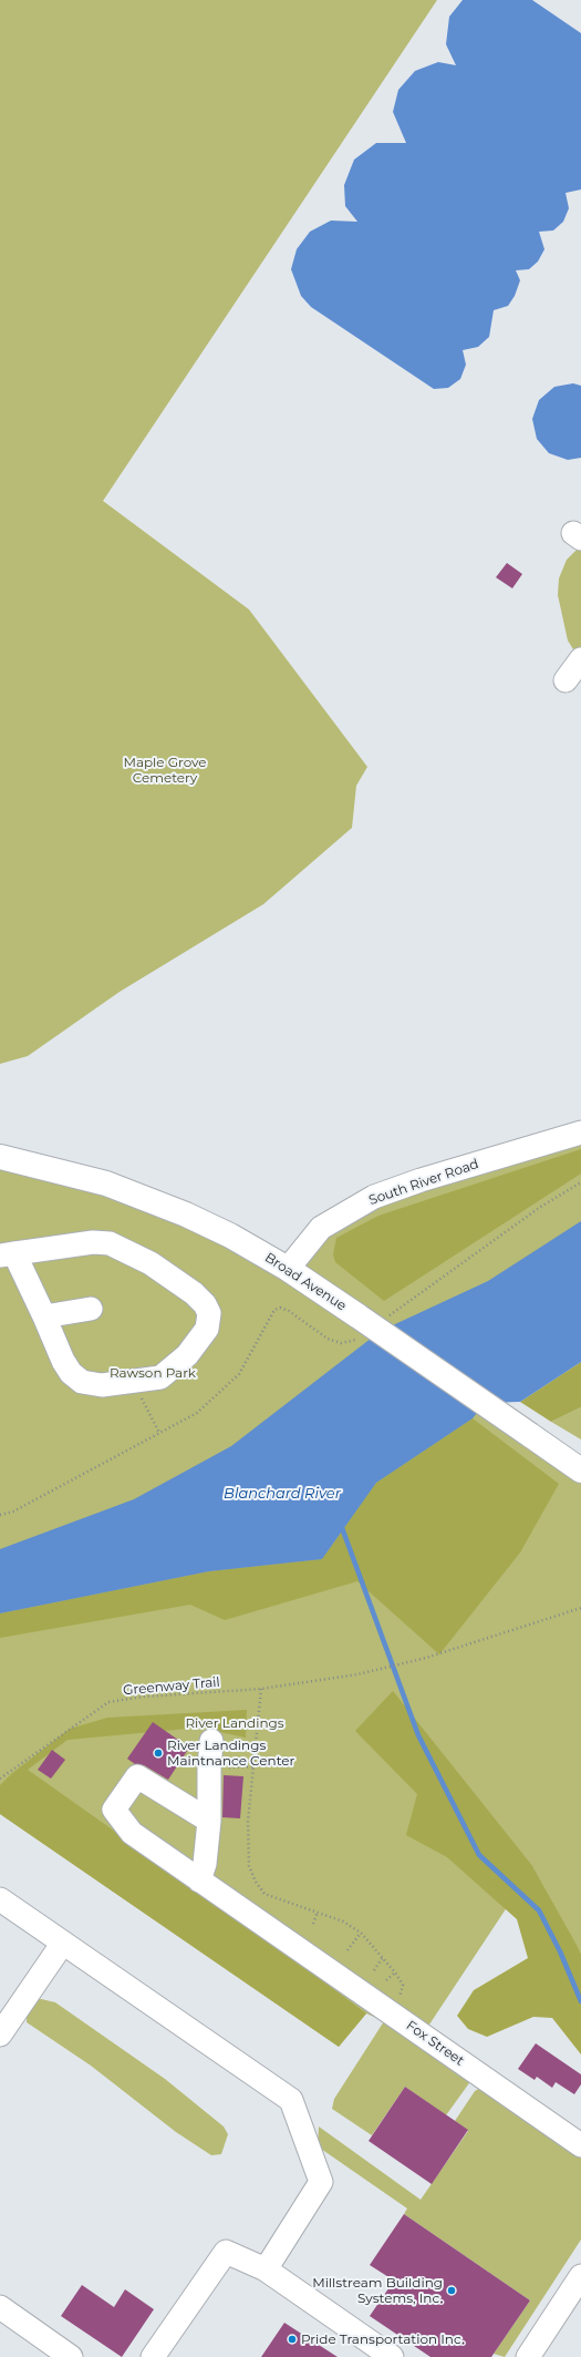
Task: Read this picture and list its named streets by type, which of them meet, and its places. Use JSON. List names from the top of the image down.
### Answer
{
  "streets": {
    "main road": ["Broad Avenue"],
    "street": ["South River Road", "Fox Street"],
    "path": ["Greenway Trail"]
  },
  "crossings": [
    ["South River Road", "Broad Avenue"]
  ],
  "water": ["Blanchard River"],
  "parks": ["Maple Grove Cemetery", "Rawson Park", "River Landings"],
  "places": ["River Landings Maintnance Center", "Millstream Building Systems, Inc.", "Pride Transportation Inc."]
}
